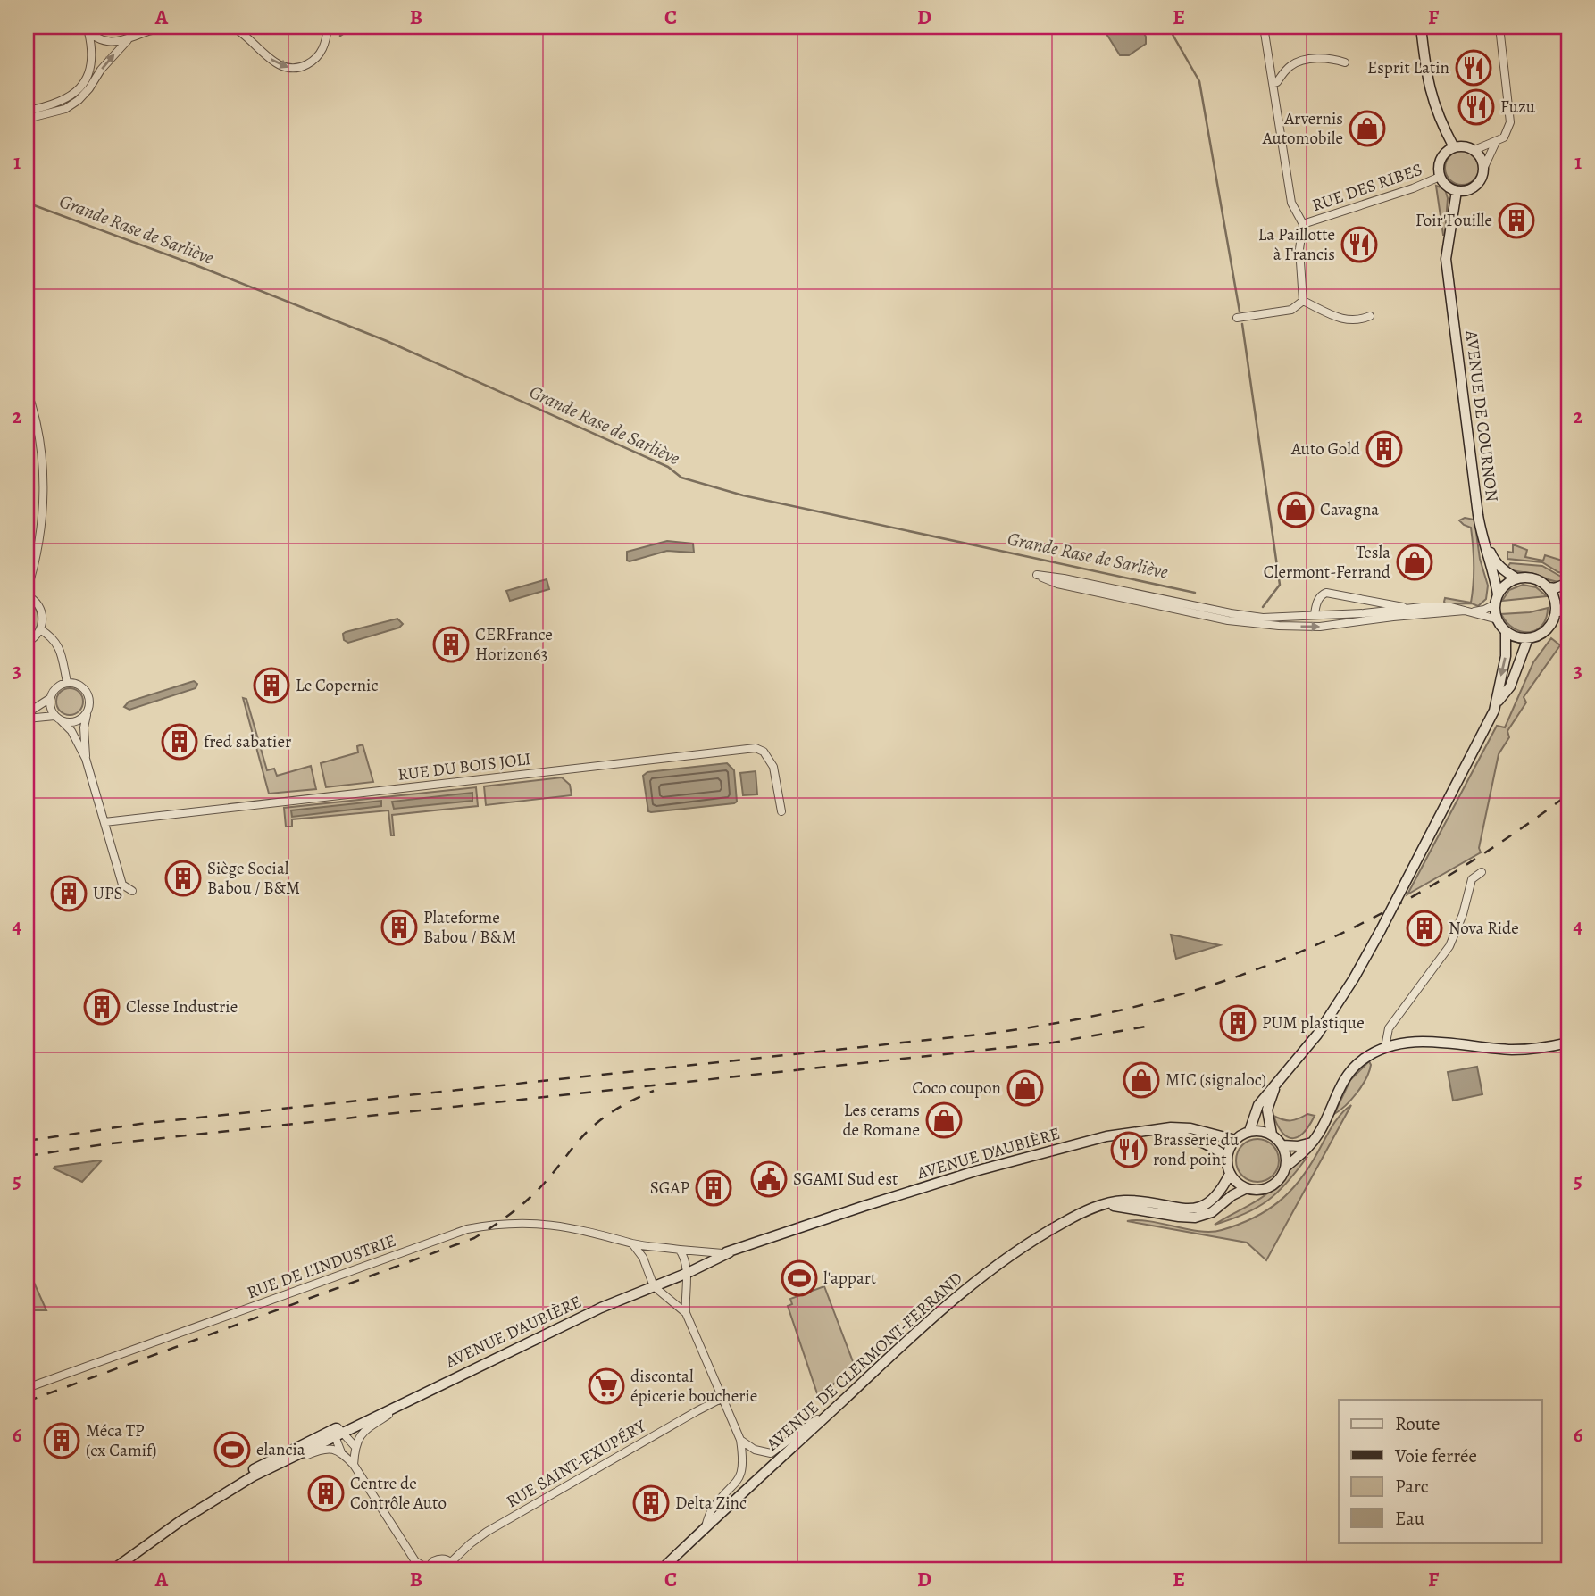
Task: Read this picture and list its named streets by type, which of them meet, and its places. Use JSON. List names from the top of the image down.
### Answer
{
  "streets": {
    "main road": ["AVENUE DE COURNON", "AVENUE D'AUBIÈRE", "AVENUE DE CLERMONT-FERRAND"],
    "street": [
      "RUE DES RIBES",
      "RUE DU BOIS JOLI",
      "RUE DE L'INDUSTRIE",
      "RUE SAINT-EXUPÉRY"
    ]
  },
  "crossings": [
    ["RUE DES RIBES", "AVENUE DE COURNON"],
    ["AVENUE D'AUBIÈRE", "RUE DE L'INDUSTRIE"],
    ["AVENUE D'AUBIÈRE", "AVENUE DE CLERMONT-FERRAND"]
  ],
  "water": ["Grande Rase de Sarliève"],
  "places": {
    "restaurant": [
      "Esprit Latin",
      "Fuzu",
      "La Paillotte à Francis",
      "Brasserie du rond point"
    ],
    "shop": [
      "Arvernis Automobile",
      "Cavagna",
      "Tesla Clermont-Ferrand",
      "MIC (signaloc)",
      "Coco coupon",
      "Les cerams de Romane"
    ],
    "building": [
      "Foir'Fouille",
      "Auto Gold",
      "CERFrance Horizon63",
      "Le Copernic",
      "fred sabatier",
      "Siège Social Babou / B&M",
      "UPS",
      "Plateforme Babou / B&M",
      "Nova Ride",
      "Clesse Industrie",
      "PUM plastique",
      "SGAP",
      "Méca TP (ex Camif)",
      "Centre de Contrôle Auto",
      "Delta Zinc"
    ],
    "public building": ["SGAMI Sud est"],
    "sports": ["l'appart", "elancia"],
    "supermarket": ["discontal épicerie boucherie"]
  },
  "legend": [
    "Route",
    "Voie ferrée",
    "Parc",
    "Eau"
  ],
  "grid": {
    "columns": [
      "A",
      "B",
      "C",
      "D",
      "E",
      "F"
    ],
    "rows": [
      "1",
      "2",
      "3",
      "4",
      "5",
      "6"
    ]
  }
}
